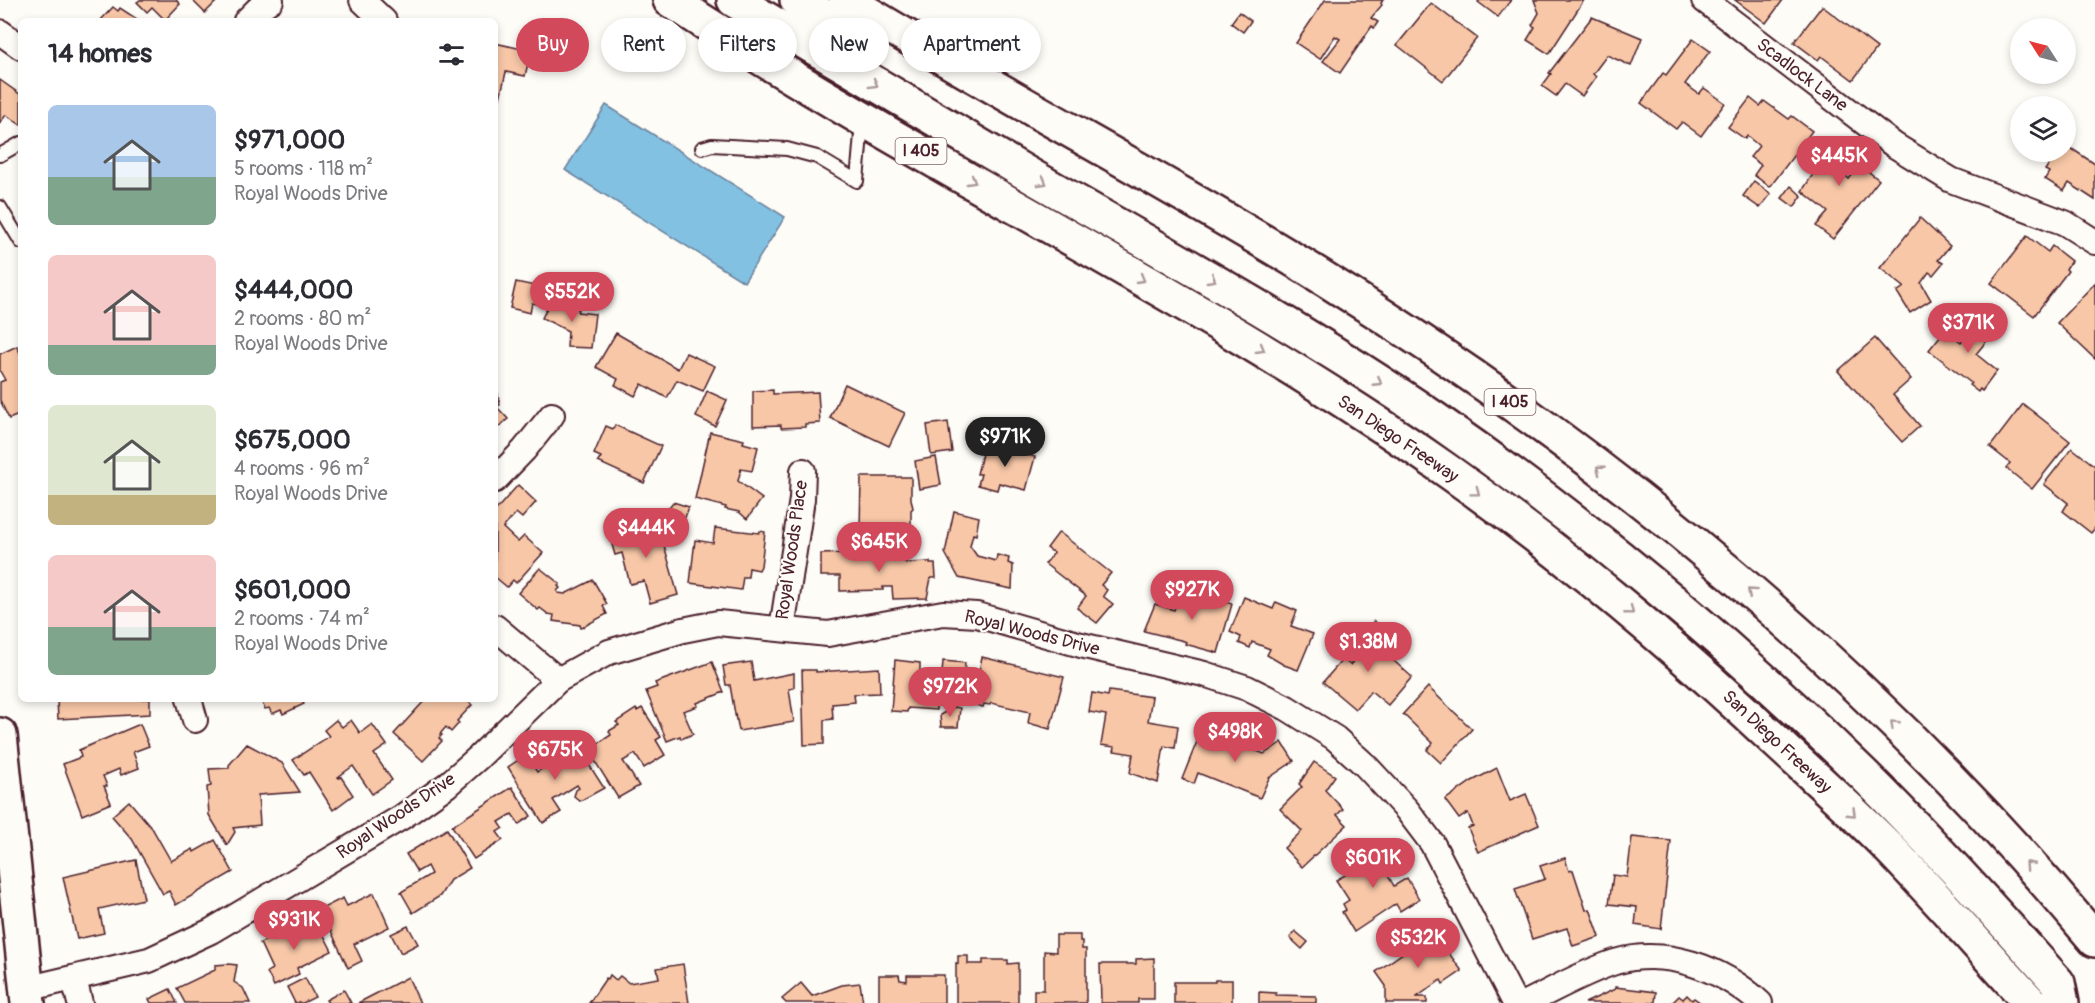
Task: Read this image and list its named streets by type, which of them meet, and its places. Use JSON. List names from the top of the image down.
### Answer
{
  "streets": {
    "main road": ["I 405", "San Diego Freeway"],
    "street": ["Scadlock Lane", "Royal Woods Place", "Royal Woods Drive"]
  },
  "crossings": [
    ["Royal Woods Place", "Royal Woods Drive"]
  ],
  "north": "top left",
  "page": {
    "chip": [
      "Buy",
      "Rent",
      "Filters",
      "New",
      "Apartment"
    ],
    "heading": "14 homes",
    "list": [
      {
        "name": "$971,000",
        "note": "5 rooms · 118 m² · Royal Woods Drive"
      },
      {
        "name": "$444,000",
        "note": "2 rooms · 80 m² · Royal Woods Drive"
      },
      {
        "name": "$675,000",
        "note": "4 rooms · 96 m² · Royal Woods Drive"
      },
      {
        "name": "$601,000",
        "note": "2 rooms · 74 m² · Royal Woods Drive"
      }
    ],
    "price": [
      "$445K",
      "$552K",
      "$371K",
      "$971K",
      "$444K",
      "$645K",
      "$927K",
      "$1.38M",
      "$972K",
      "$498K",
      "$675K",
      "$601K",
      "$931K",
      "$532K"
    ]
  }
}
